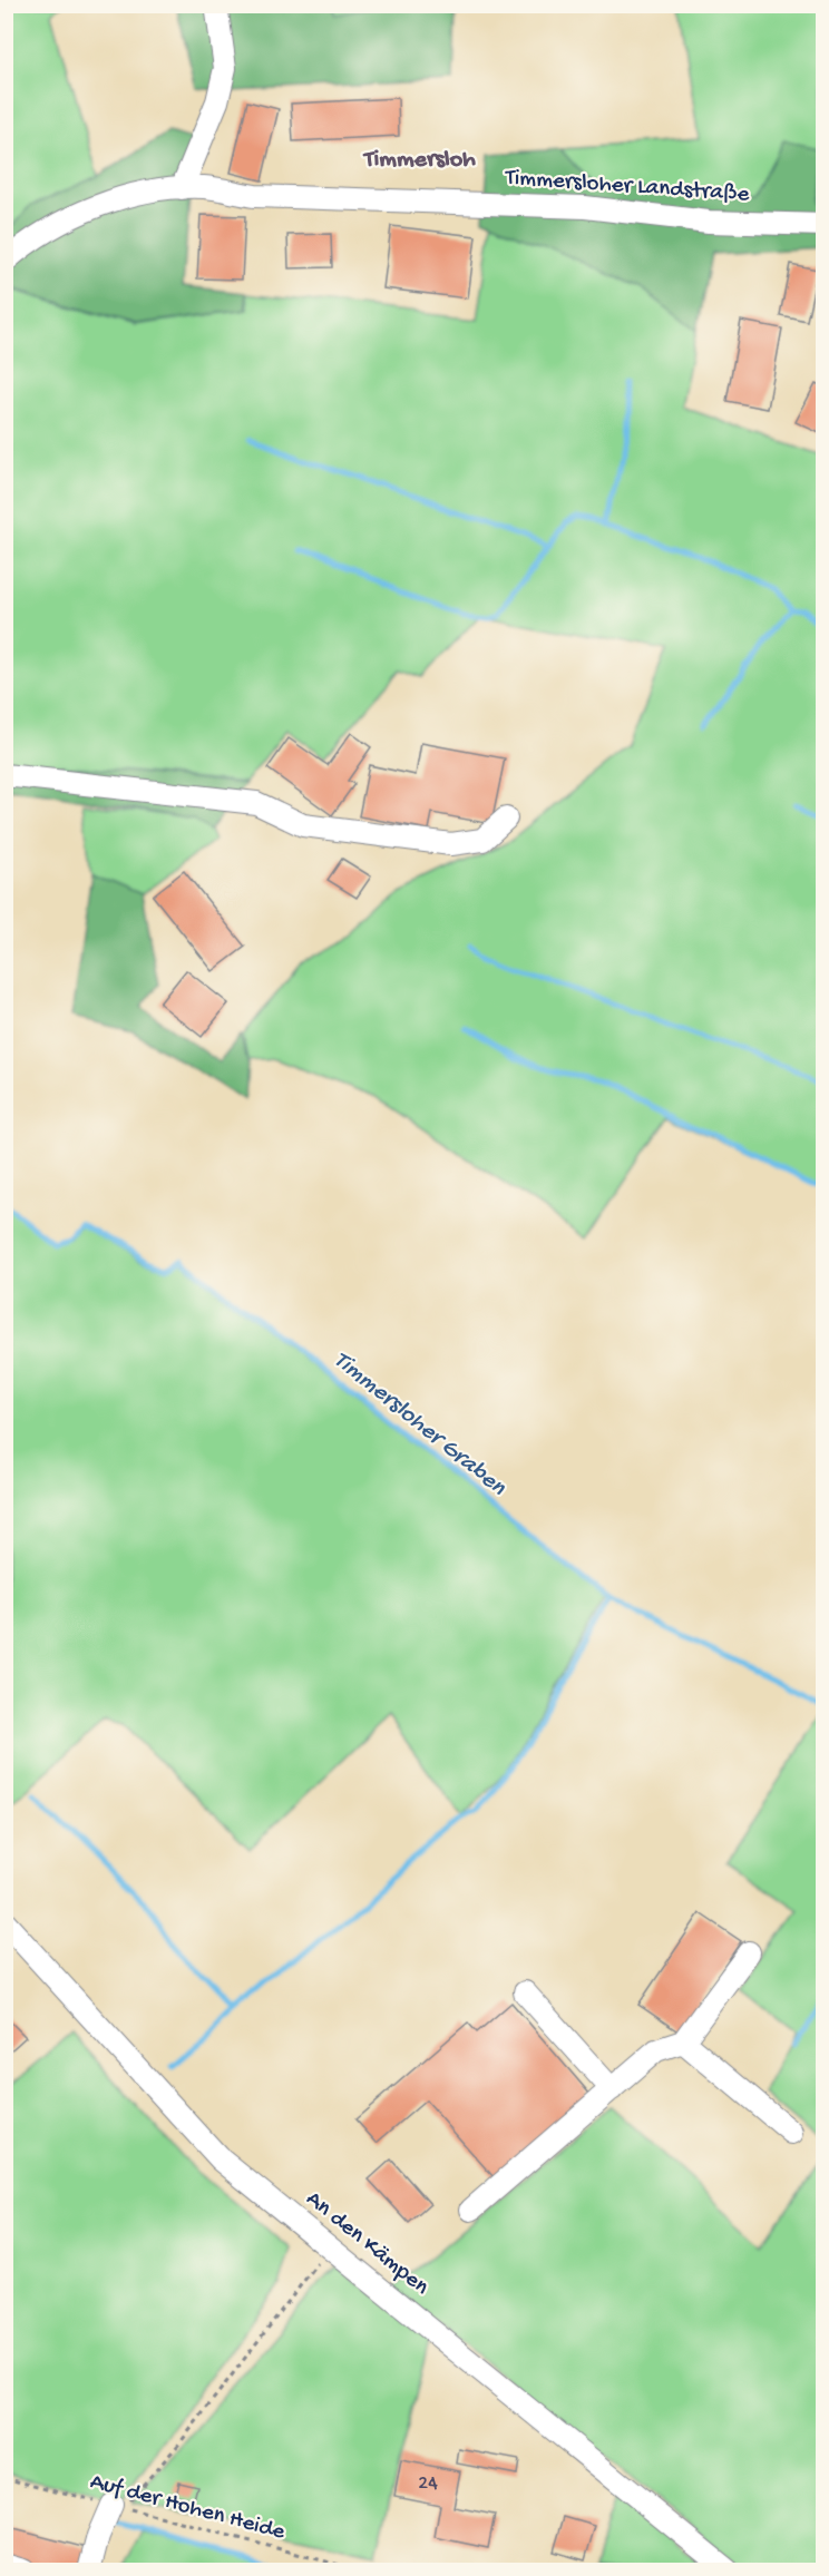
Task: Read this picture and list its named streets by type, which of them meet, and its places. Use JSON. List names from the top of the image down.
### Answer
{
  "streets": {
    "street": ["Timmersloher Landstraße", "An den Kämpen"],
    "path": ["Auf der Hohen Heide"]
  },
  "districts": ["Timmersloh"],
  "water": ["Timmersloher Graben"],
  "house_numbers": ["24"]
}
